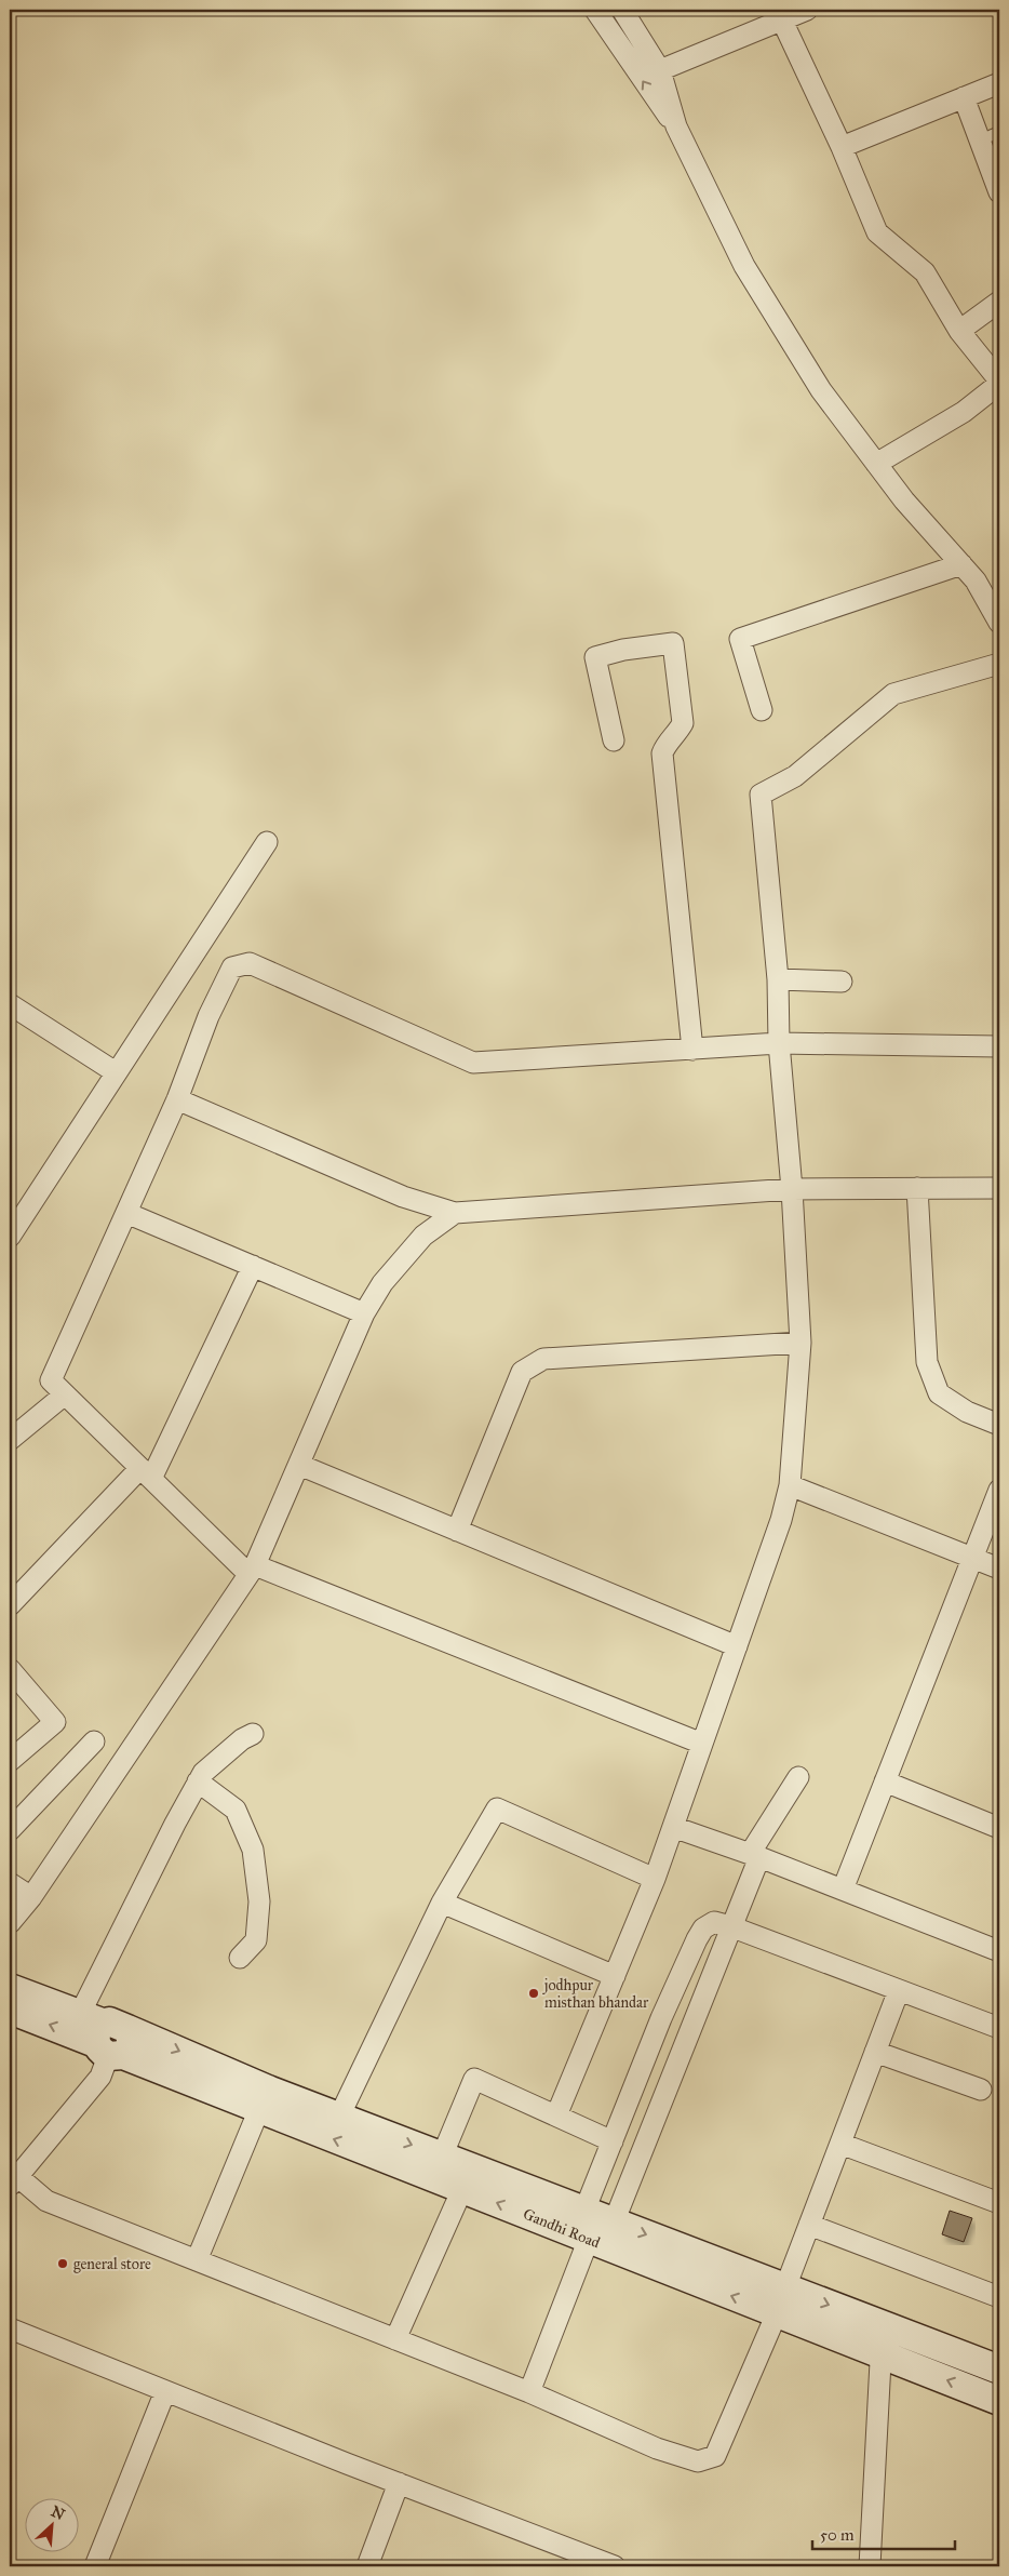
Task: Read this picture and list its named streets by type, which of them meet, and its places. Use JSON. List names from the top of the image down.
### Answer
{
  "streets": {
    "main road": ["Gandhi Road"]
  },
  "places": ["jodhpur misthan bhandar", "general store"],
  "scale_bar": "50 m",
  "north": "top right"
}
